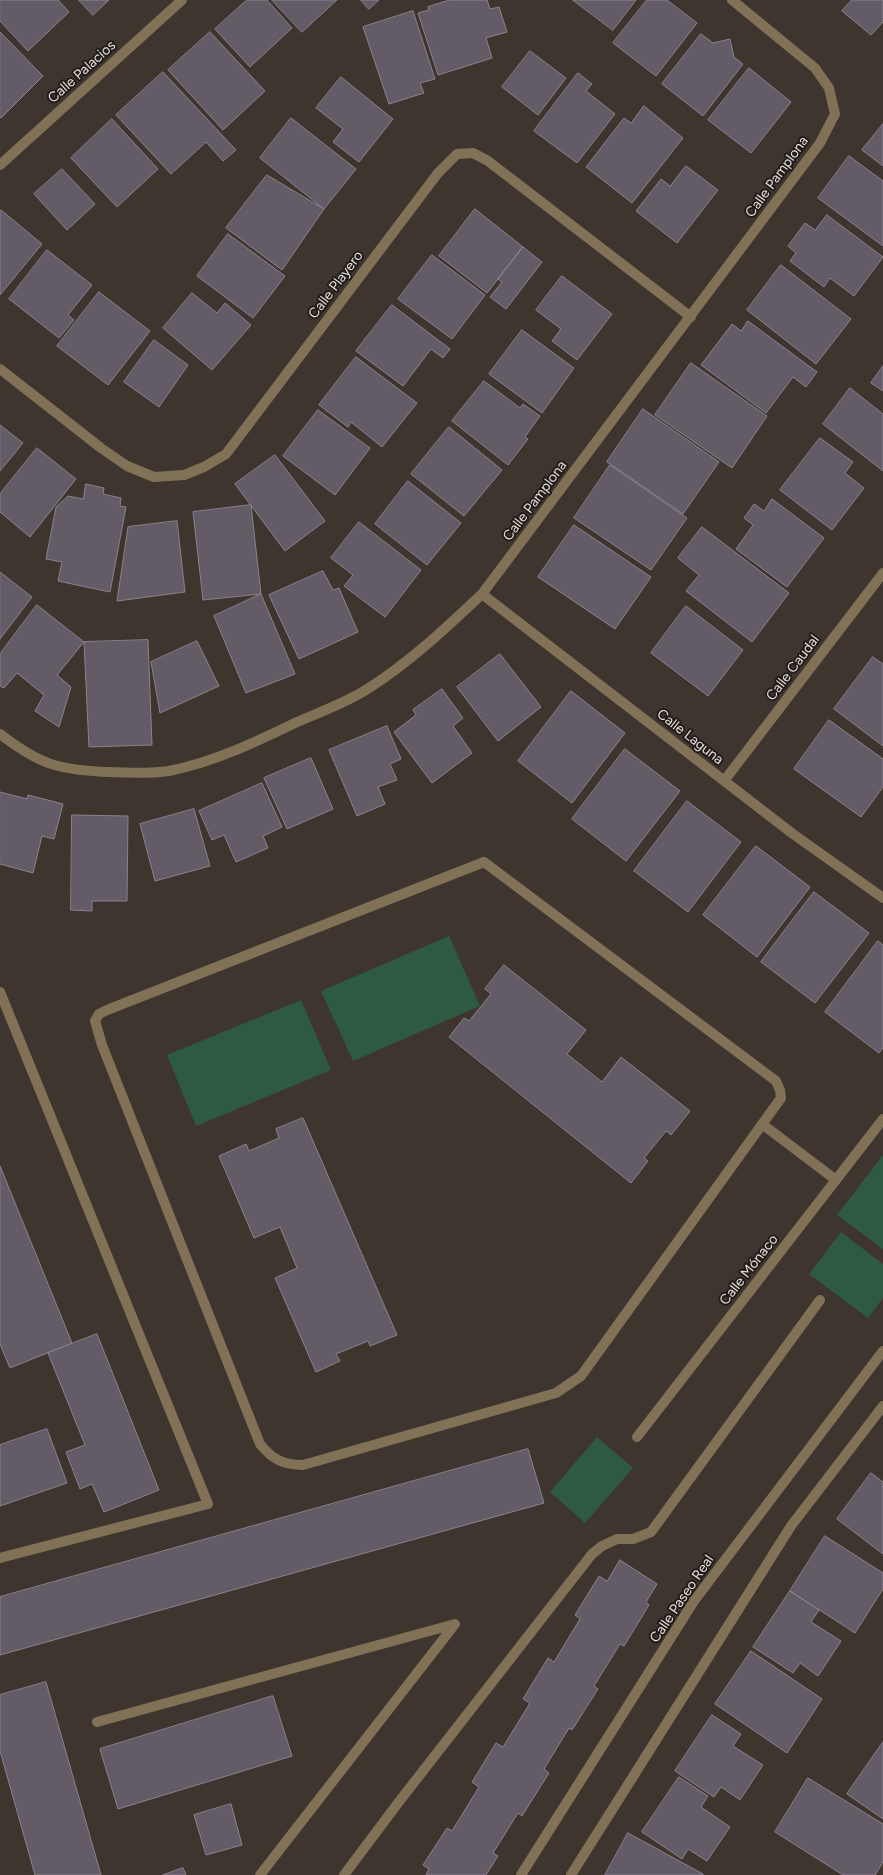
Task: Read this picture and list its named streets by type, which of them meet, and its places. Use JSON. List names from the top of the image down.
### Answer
{
  "streets": {
    "street": [
      "Calle Palacios",
      "Calle Pamplona",
      "Calle Playero",
      "Calle Caudal",
      "Calle Laguna",
      "Calle Mónaco",
      "Calle Paseo Real"
    ]
  },
  "crossings": [
    ["Calle Pamplona", "Calle Playero"],
    ["Calle Pamplona", "Calle Laguna"],
    ["Calle Caudal", "Calle Laguna"]
  ]
}
